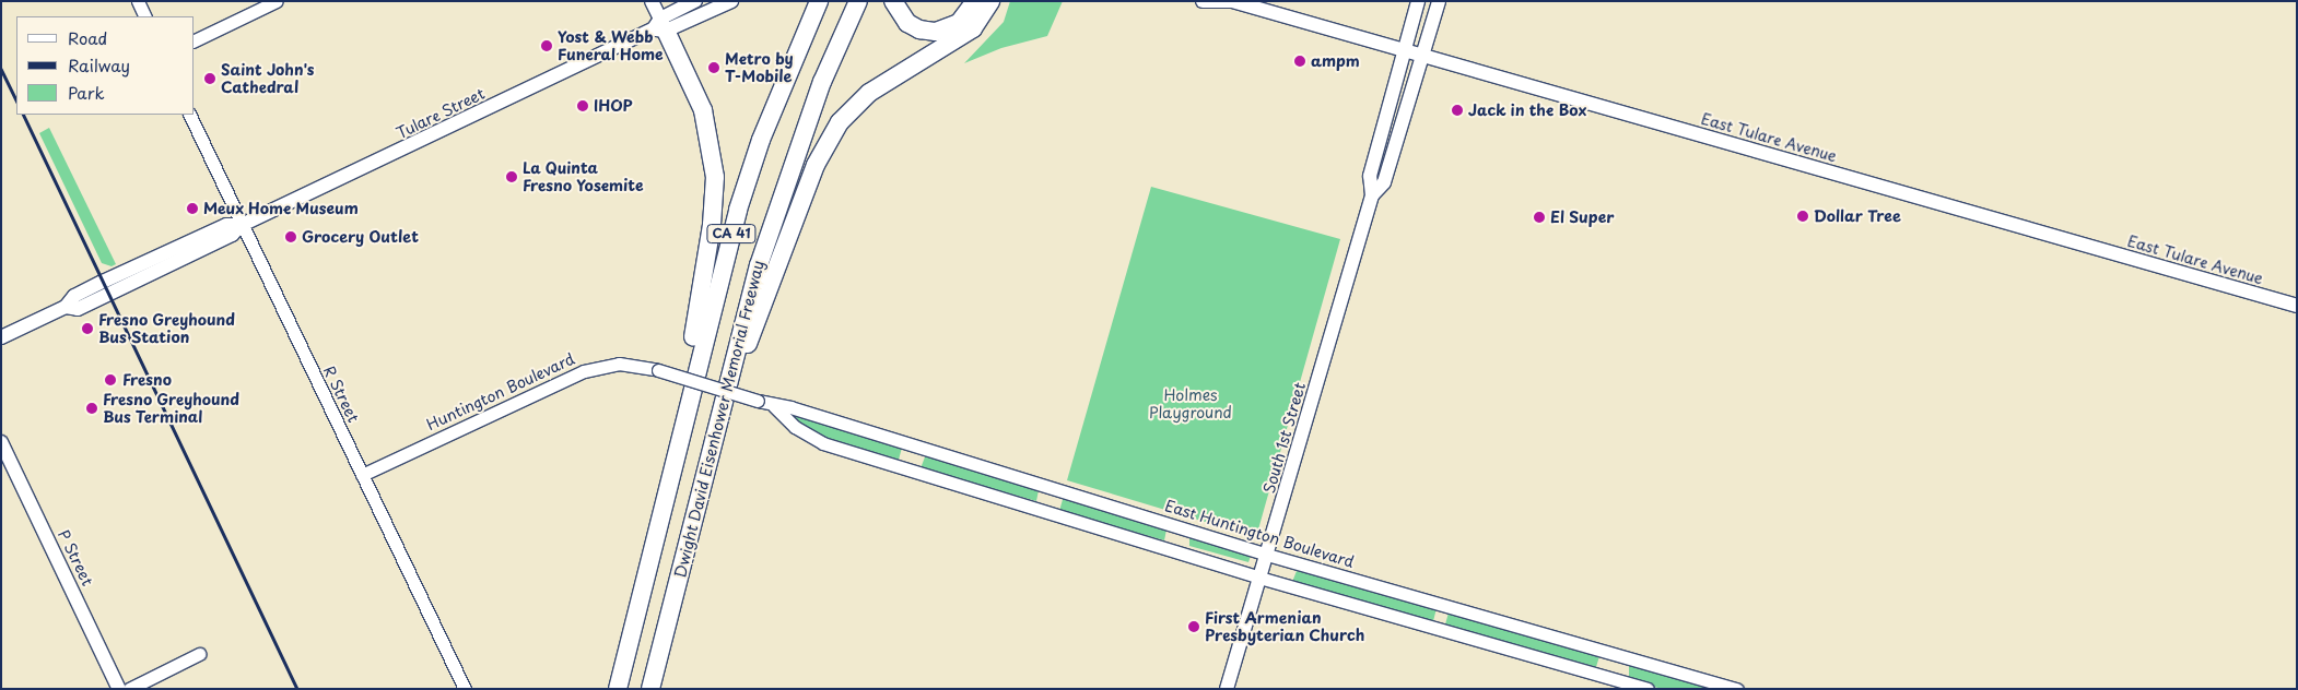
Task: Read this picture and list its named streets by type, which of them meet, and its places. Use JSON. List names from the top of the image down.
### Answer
{
  "streets": {
    "highway": ["CA 41", "Dwight David Eisenhower Memorial Freeway"],
    "main road": [
      "Tulare Street",
      "East Tulare Avenue",
      "South 1st Street",
      "P Street"
    ],
    "street": ["Huntington Boulevard", "R Street", "East Huntington Boulevard"]
  },
  "crossings": [
    ["Tulare Street", "R Street"],
    ["East Tulare Avenue", "South 1st Street"],
    ["Huntington Boulevard", "R Street"],
    ["Huntington Boulevard", "East Huntington Boulevard"],
    ["South 1st Street", "East Huntington Boulevard"]
  ],
  "parks": ["Holmes Playground"],
  "places": [
    "Yost & Webb Funeral Home",
    "ampm",
    "Metro by T-Mobile",
    "Saint John's Cathedral",
    "IHOP",
    "Jack in the Box",
    "La Quinta Fresno Yosemite",
    "Meux Home Museum",
    "Dollar Tree",
    "El Super",
    "Grocery Outlet",
    "Fresno Greyhound Bus Station",
    "Fresno",
    "Fresno Greyhound Bus Terminal",
    "First Armenian Presbyterian Church"
  ],
  "legend": ["Road", "Railway", "Park"]
}
